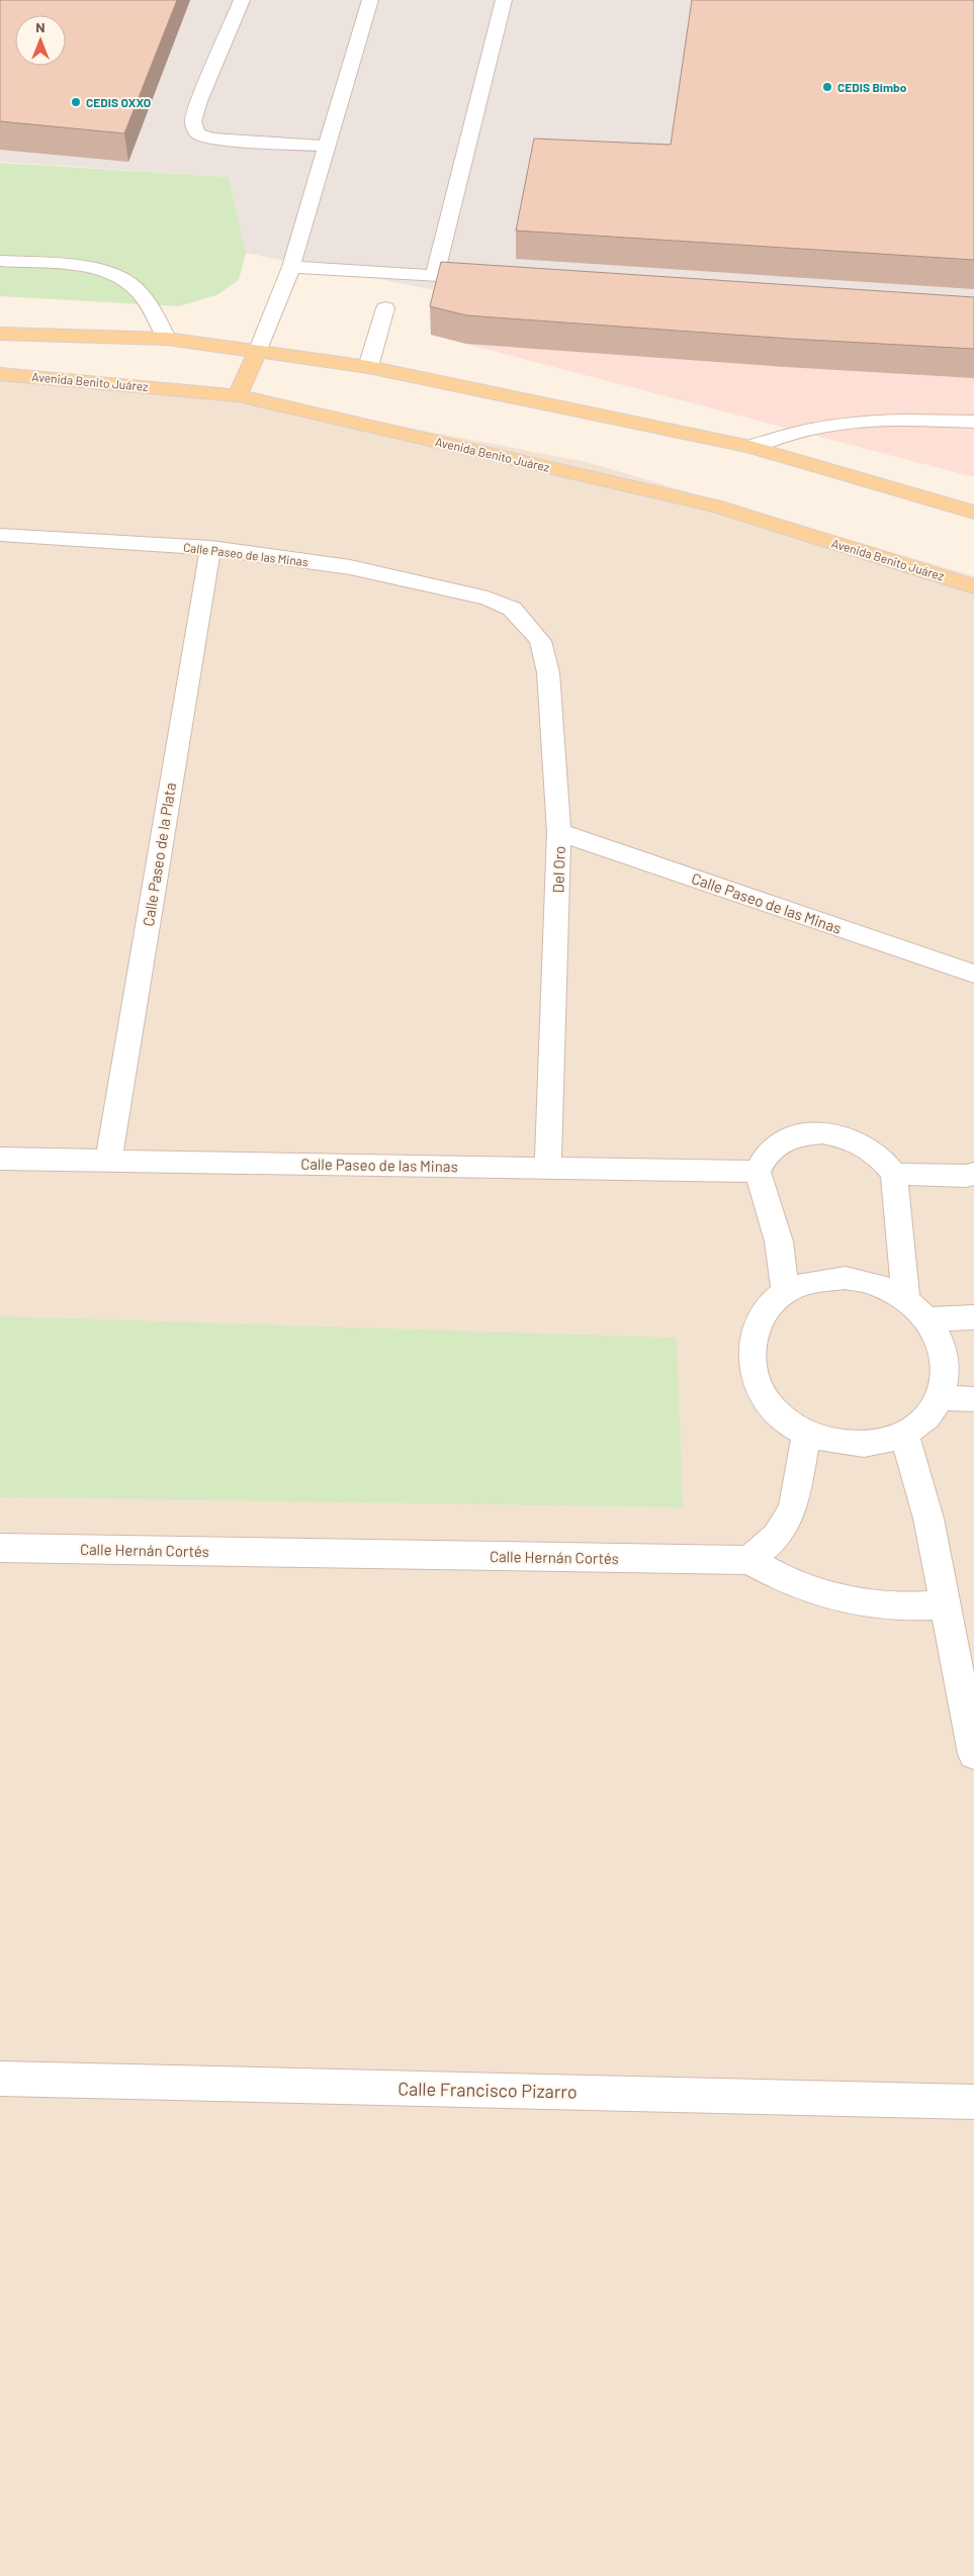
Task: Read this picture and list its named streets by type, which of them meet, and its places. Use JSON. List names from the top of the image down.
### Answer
{
  "streets": {
    "main road": ["Avenida Benito Juárez"],
    "street": [
      "Calle Paseo de las Minas",
      "Calle Paseo de la Plata",
      "Del Oro",
      "Calle Hernán Cortés",
      "Calle Francisco Pizarro"
    ]
  },
  "crossings": [
    ["Calle Paseo de las Minas", "Calle Paseo de la Plata"],
    ["Calle Paseo de las Minas", "Del Oro"]
  ],
  "places": ["CEDIS Bimbo", "CEDIS OXXO"],
  "north": "top"
}
